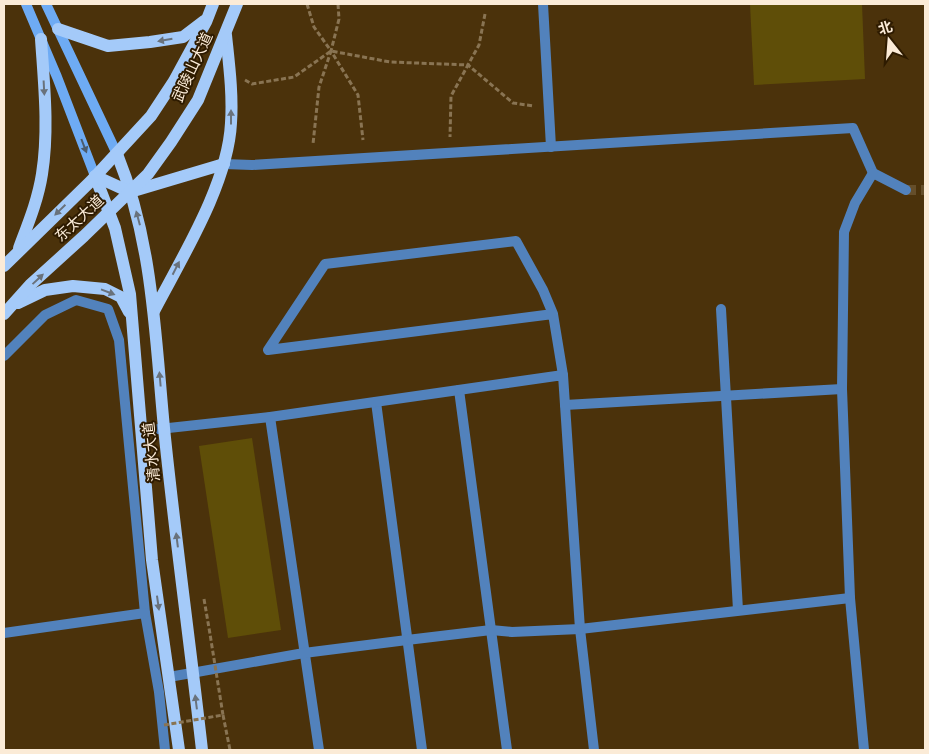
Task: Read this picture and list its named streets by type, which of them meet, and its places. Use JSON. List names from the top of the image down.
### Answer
{
  "streets": {
    "main road": ["武陵山大道", "东太大道", "清水大道"]
  },
  "crossings": [
    ["武陵山大道", "东太大道"],
    ["东太大道", "清水大道"]
  ],
  "north": "top"
}
